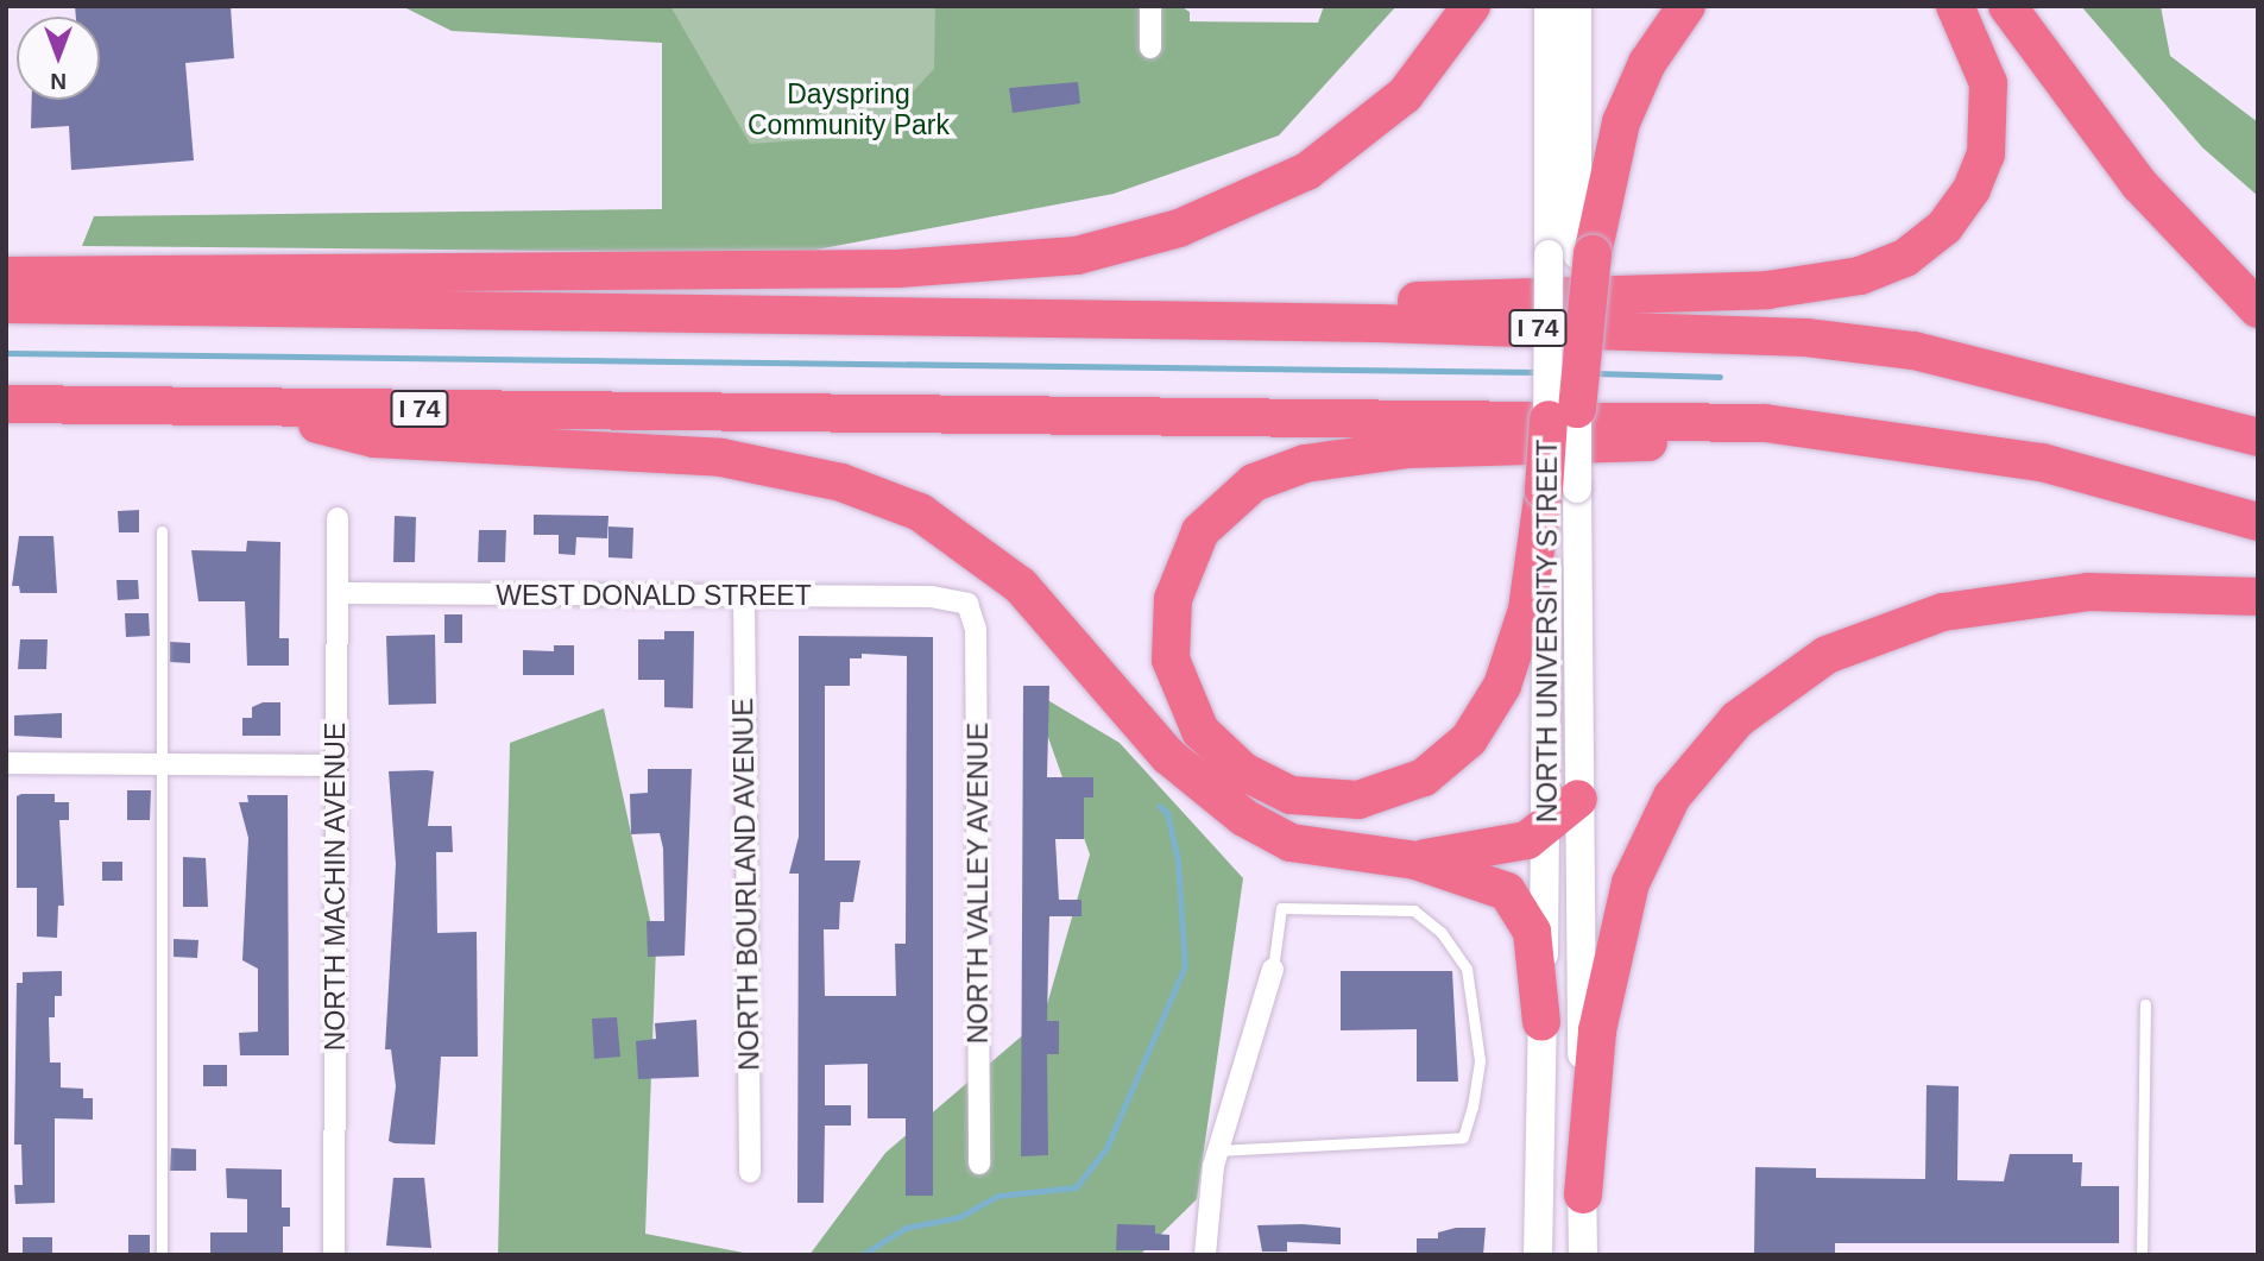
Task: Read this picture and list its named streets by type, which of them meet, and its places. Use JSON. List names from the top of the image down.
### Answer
{
  "streets": {
    "highway": ["I 74"],
    "main road": ["NORTH UNIVERSITY STREET"],
    "street": [
      "WEST DONALD STREET",
      "NORTH VALLEY AVENUE",
      "NORTH BOURLAND AVENUE",
      "NORTH MACHIN AVENUE"
    ]
  },
  "crossings": [
    ["WEST DONALD STREET", "NORTH VALLEY AVENUE"],
    ["WEST DONALD STREET", "NORTH BOURLAND AVENUE"],
    ["WEST DONALD STREET", "NORTH MACHIN AVENUE"]
  ],
  "parks": ["Dayspring Community Park"],
  "north": "bottom"
}
